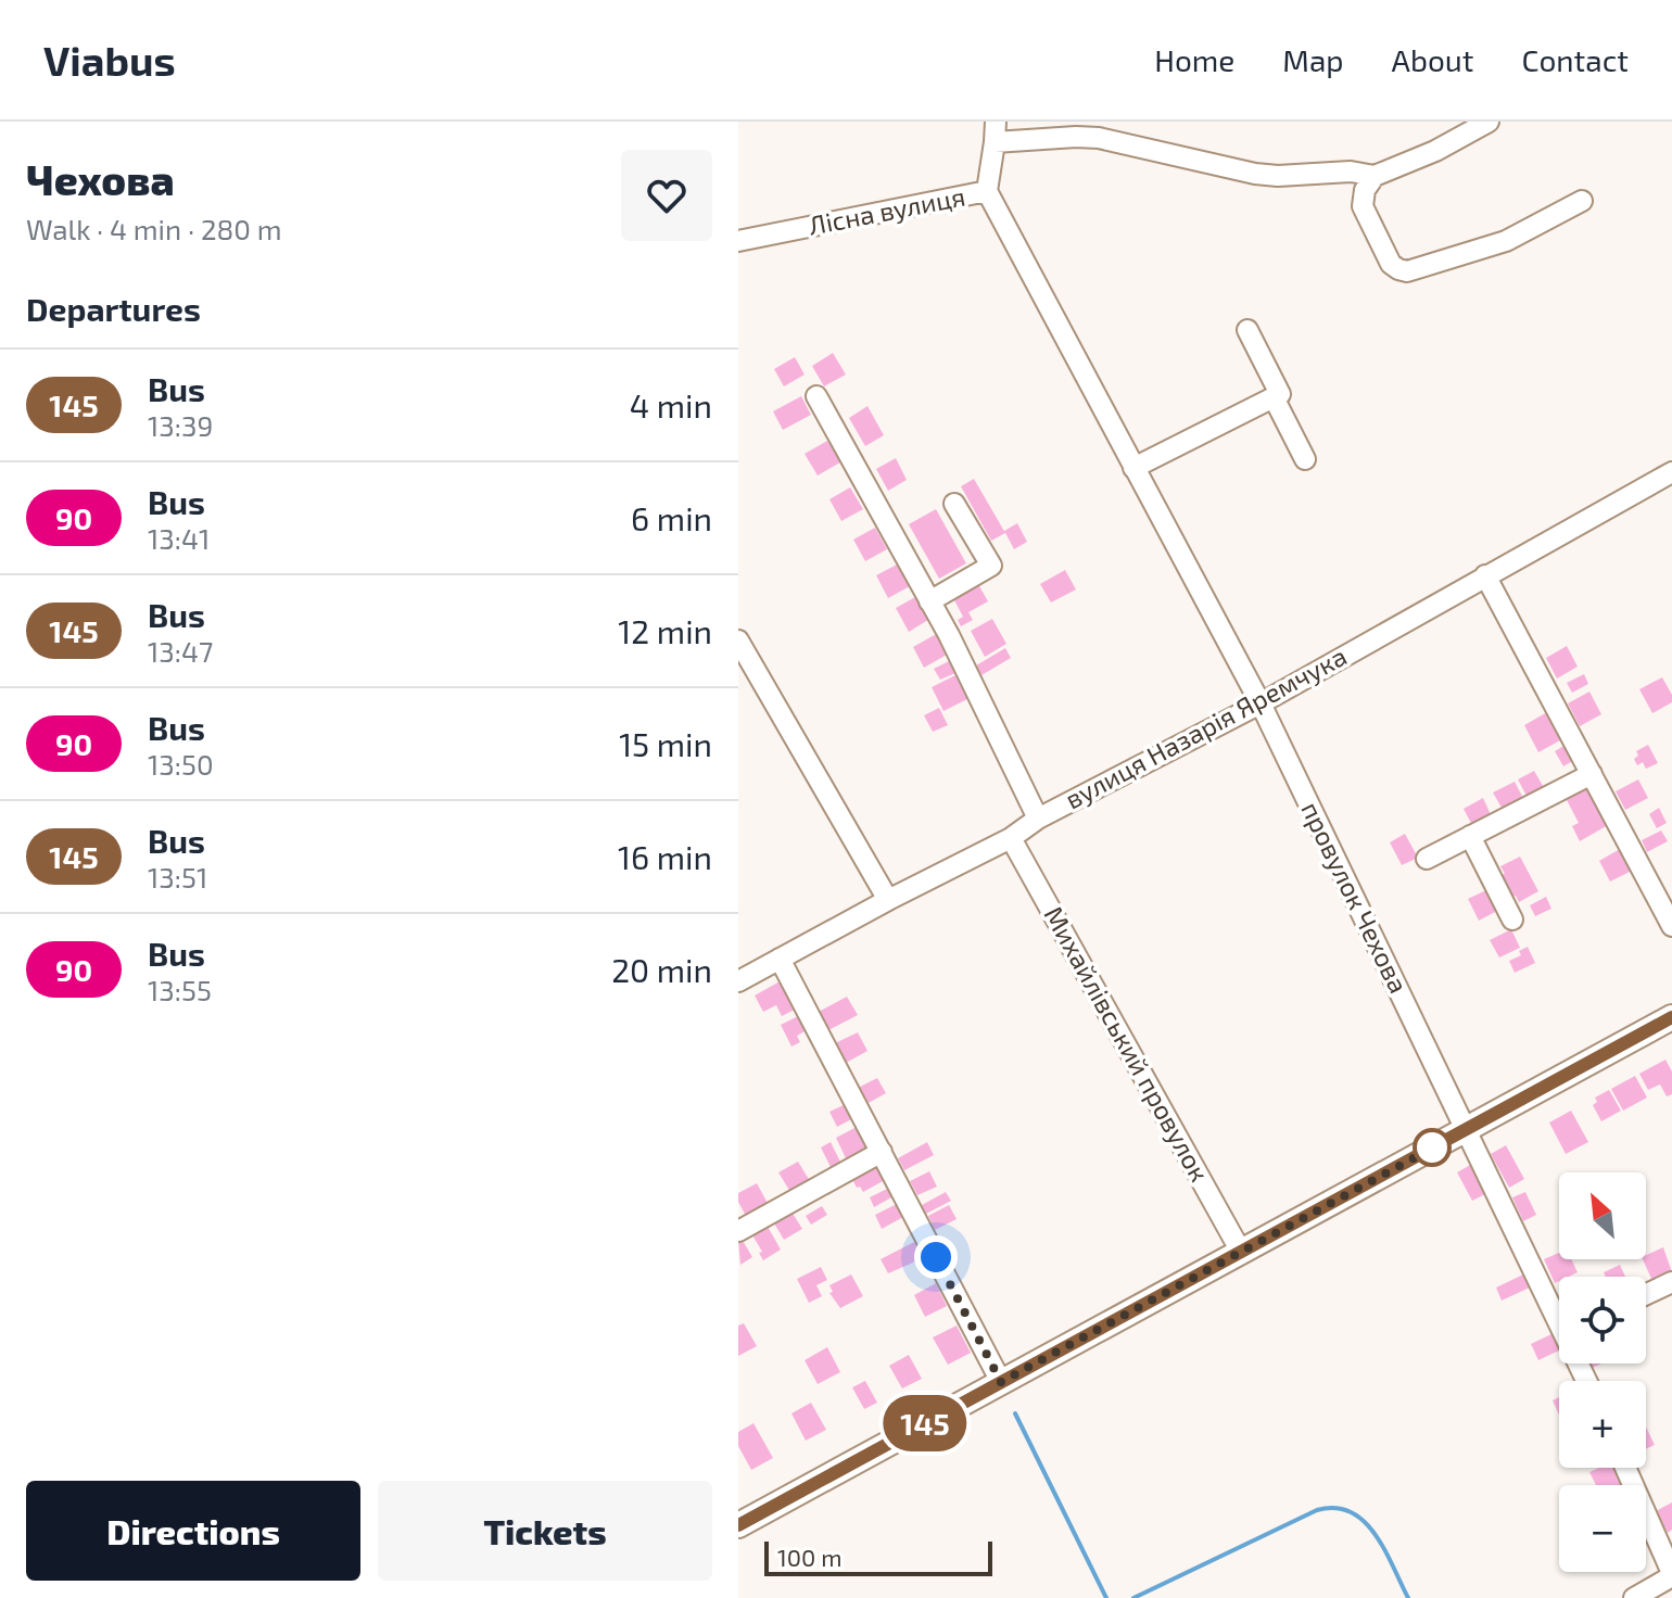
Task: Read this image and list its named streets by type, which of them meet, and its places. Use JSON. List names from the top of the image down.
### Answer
{
  "streets": {
    "street": [
      "Лісна вулиця",
      "вулиця Назарія Яремчука",
      "провулок Чехова",
      "Михайлівський провулок"
    ]
  },
  "crossings": [
    ["Лісна вулиця", "провулок Чехова"],
    ["вулиця Назарія Яремчука", "провулок Чехова"],
    ["вулиця Назарія Яремчука", "Михайлівський провулок"]
  ],
  "lines": ["bus line 145"],
  "scale_bar": "100 m",
  "north": "top left",
  "page": {
    "header": "Viabus",
    "nav": [
      "Home",
      "Map",
      "About",
      "Contact"
    ],
    "heading": [
      ["Чехова", "Walk · 4 min · 280 m"],
      "Departures"
    ],
    "on_map": "145",
    "list": [
      {
        "mark": "145",
        "name": "Bus",
        "note": "13:39",
        "value": "4 min"
      },
      {
        "mark": "90",
        "name": "Bus",
        "note": "13:41",
        "value": "6 min"
      },
      {
        "mark": "145",
        "name": "Bus",
        "note": "13:47",
        "value": "12 min"
      },
      {
        "mark": "90",
        "name": "Bus",
        "note": "13:50",
        "value": "15 min"
      },
      {
        "mark": "145",
        "name": "Bus",
        "note": "13:51",
        "value": "16 min"
      },
      {
        "mark": "90",
        "name": "Bus",
        "note": "13:55",
        "value": "20 min"
      }
    ],
    "map_buttons": ["+", "−"],
    "buttons": ["Directions", "Tickets"],
    "scale": "100 m"
  }
}
